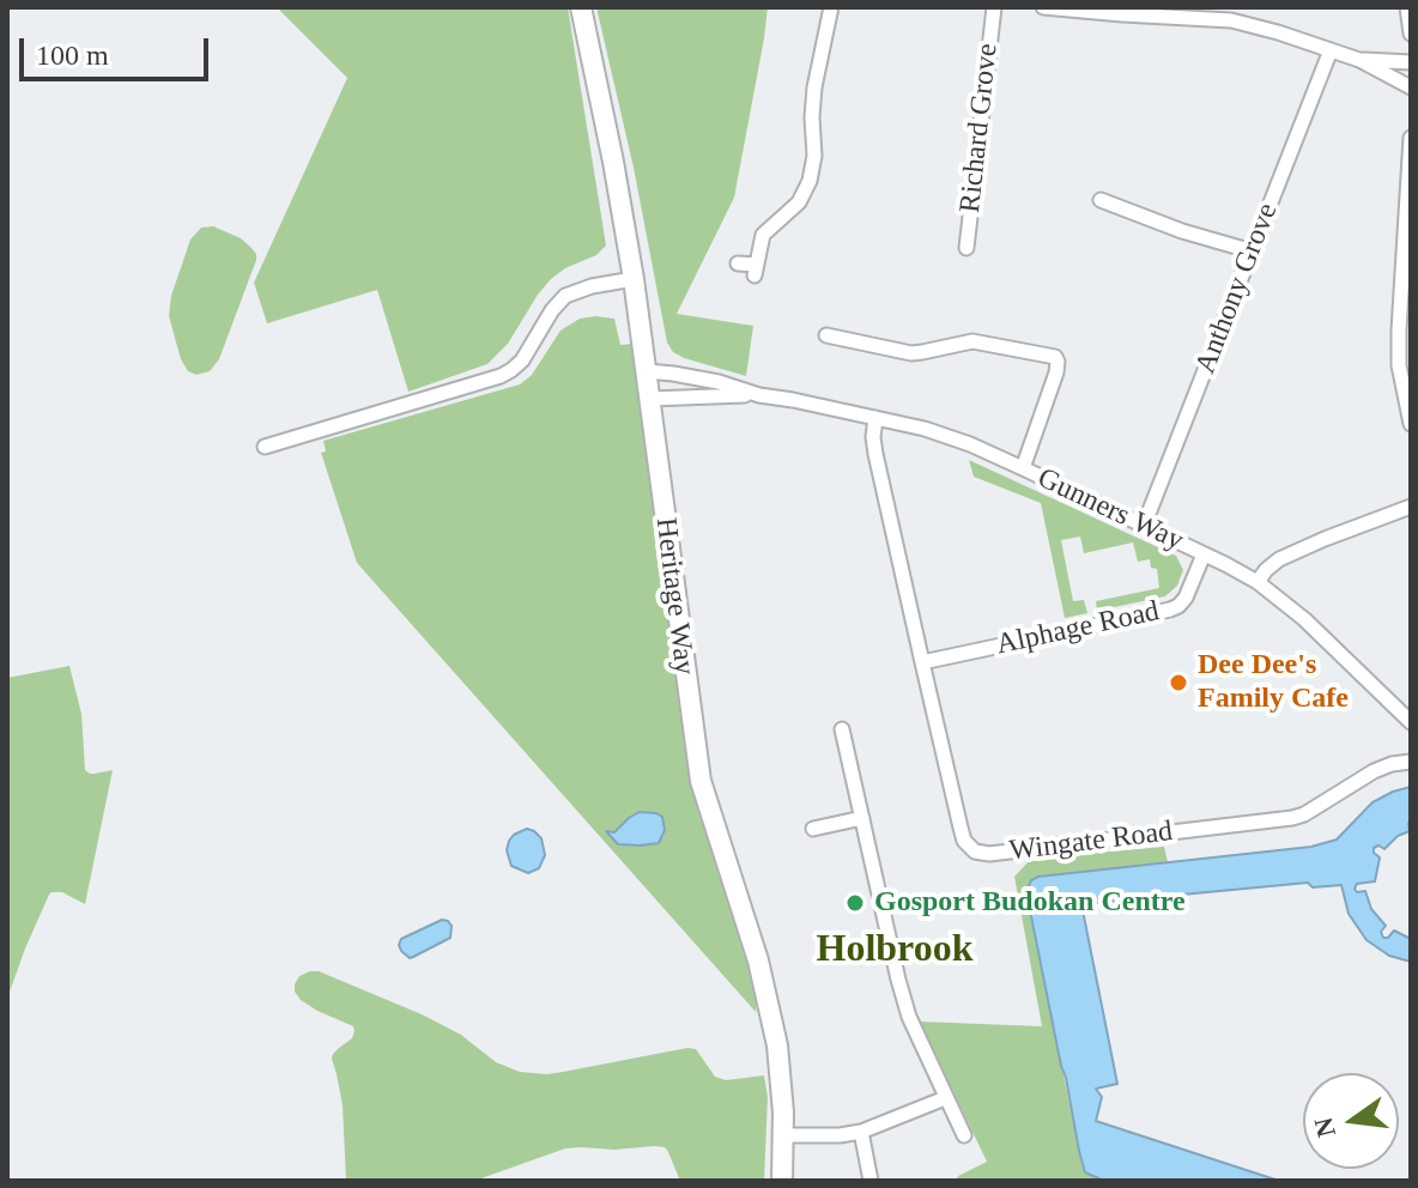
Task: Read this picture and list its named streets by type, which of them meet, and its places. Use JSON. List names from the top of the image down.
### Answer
{
  "streets": {
    "street": [
      "Richard Grove",
      "Anthony Grove",
      "Gunners Way",
      "Heritage Way",
      "Alphage Road",
      "Wingate Road"
    ]
  },
  "crossings": [
    ["Anthony Grove", "Gunners Way"],
    ["Gunners Way", "Heritage Way"],
    ["Gunners Way", "Alphage Road"],
    ["Gunners Way", "Wingate Road"],
    ["Alphage Road", "Wingate Road"]
  ],
  "districts": ["Holbrook"],
  "places": ["Dee Dee's Family Cafe", "Gosport Budokan Centre"],
  "scale_bar": "100 m",
  "north": "left"
}
